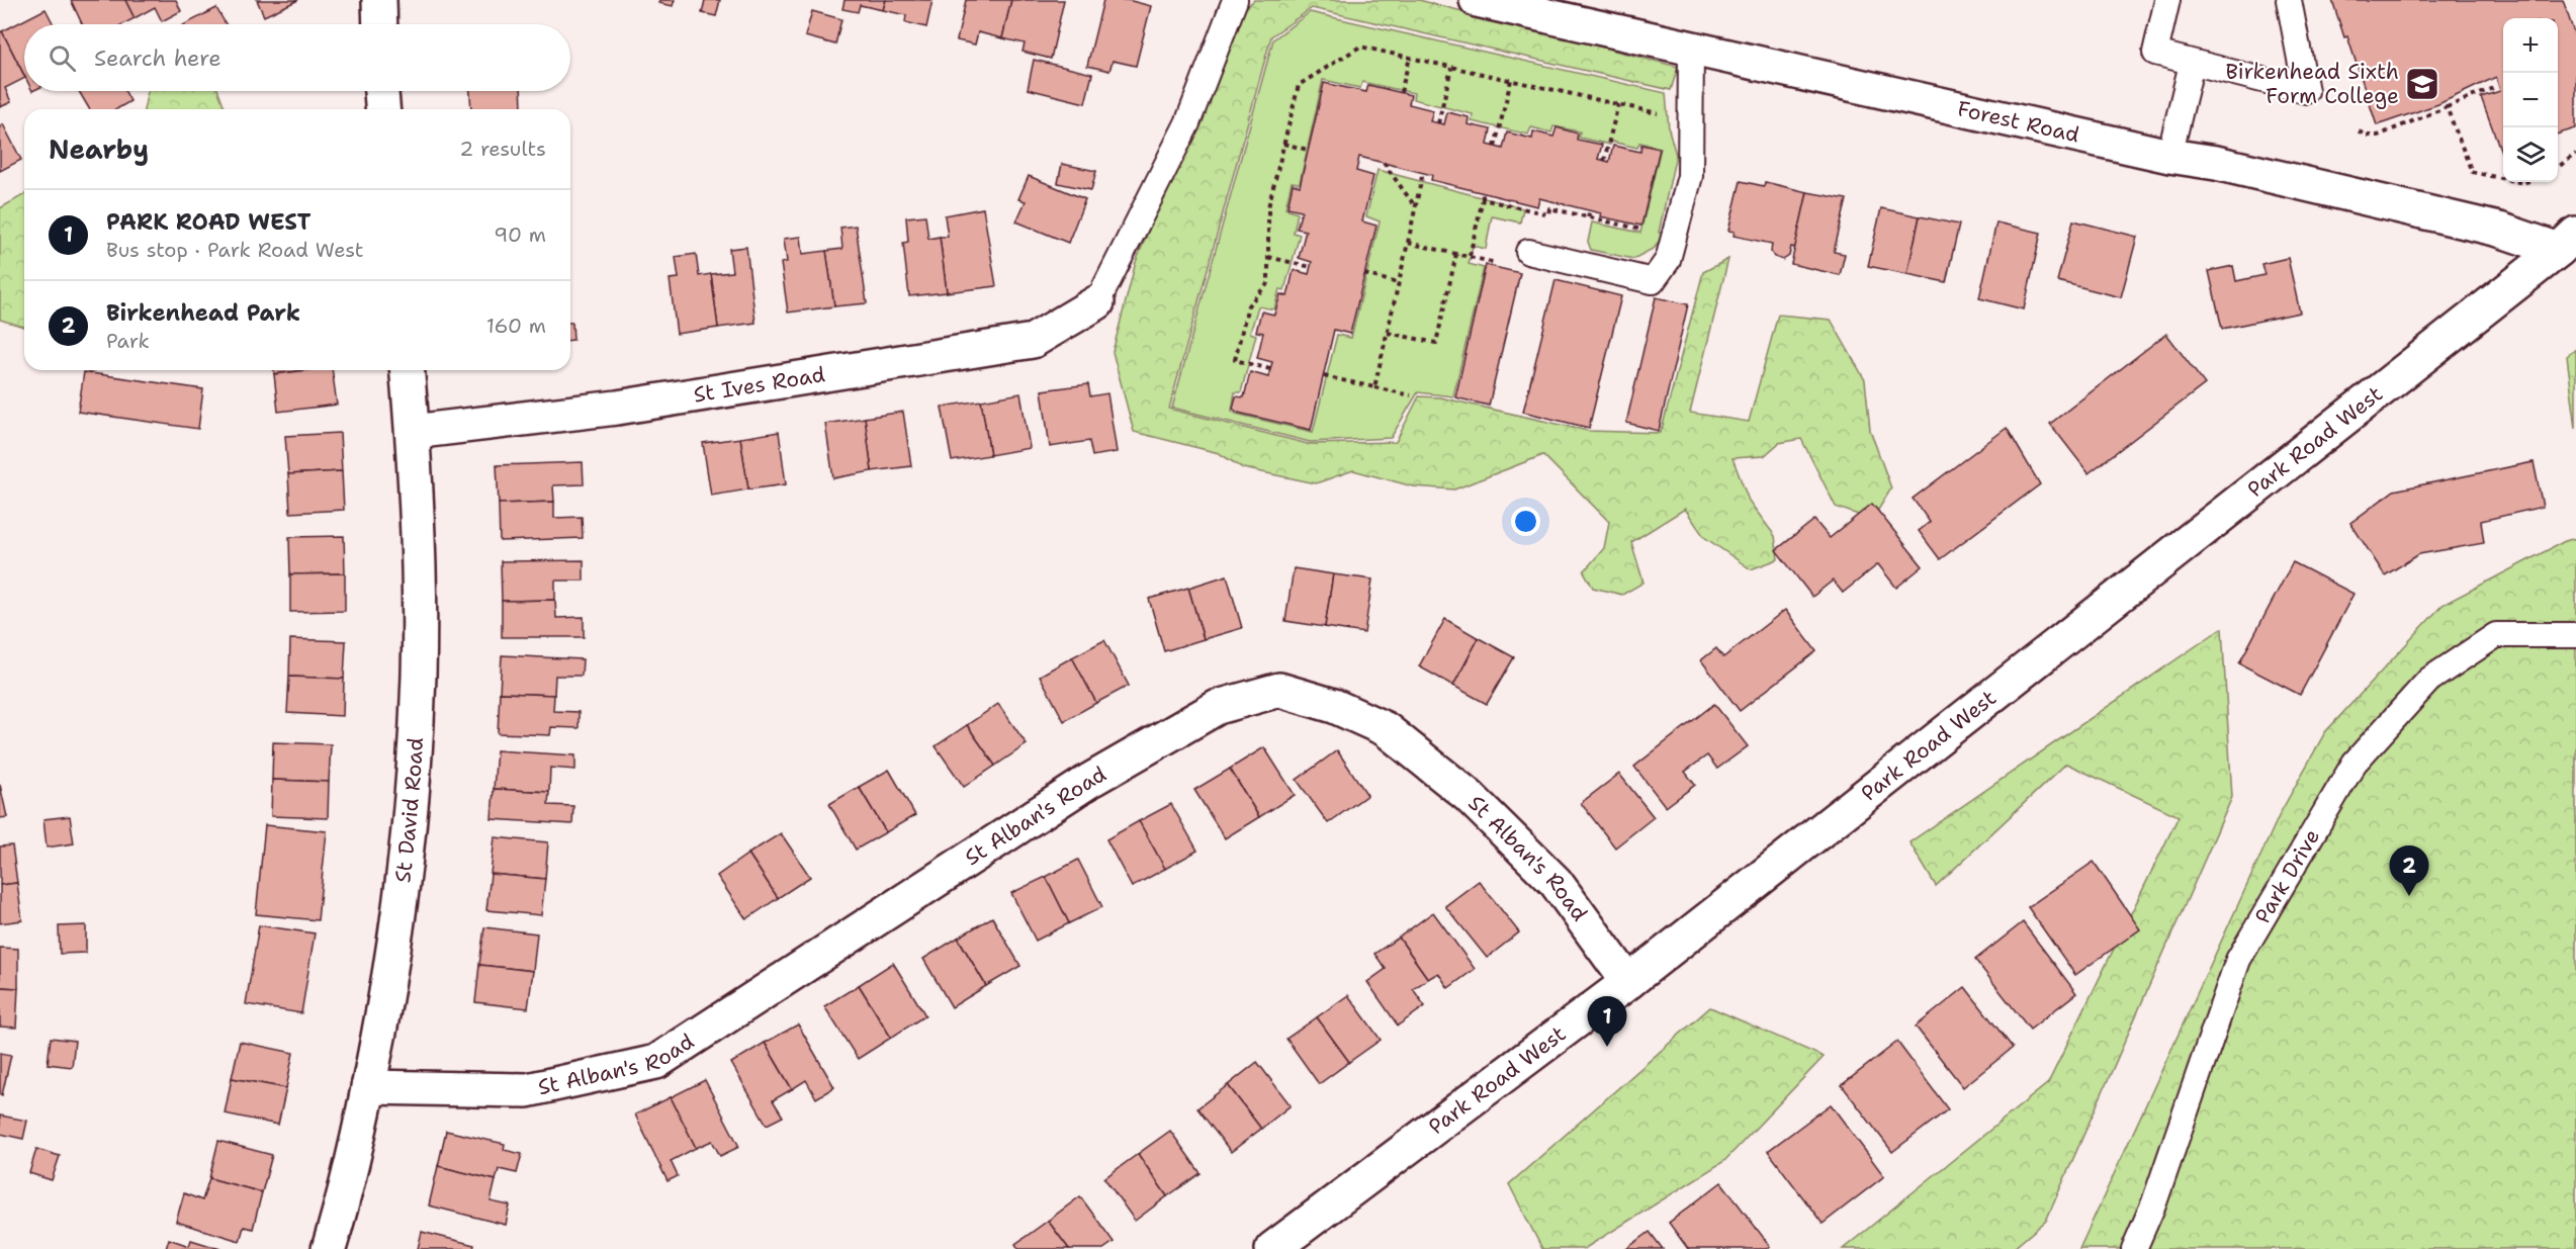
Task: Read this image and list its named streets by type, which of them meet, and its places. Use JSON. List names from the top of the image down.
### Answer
{
  "streets": {
    "street": [
      "Forest Road",
      "St Ives Road",
      "Park Road West",
      "St David Road",
      "St Alban's Road"
    ],
    "lane": ["Park Drive"]
  },
  "crossings": [
    ["Forest Road", "Park Road West"],
    ["St Ives Road", "St David Road"],
    ["Park Road West", "St Alban's Road"],
    ["St David Road", "St Alban's Road"]
  ],
  "places": {
    "school or university": ["Birkenhead Sixth Form College"]
  },
  "page": {
    "map_buttons": ["+", "−"],
    "search": "Search here",
    "heading": ["Nearby", "2 results"],
    "list": [
      {
        "mark": "1",
        "name": "PARK ROAD WEST",
        "note": "Bus stop · Park Road West",
        "value": "90 m"
      },
      {
        "mark": "2",
        "name": "Birkenhead Park",
        "note": "Park",
        "value": "160 m"
      }
    ],
    "pins": ["2", "1"]
  }
}
